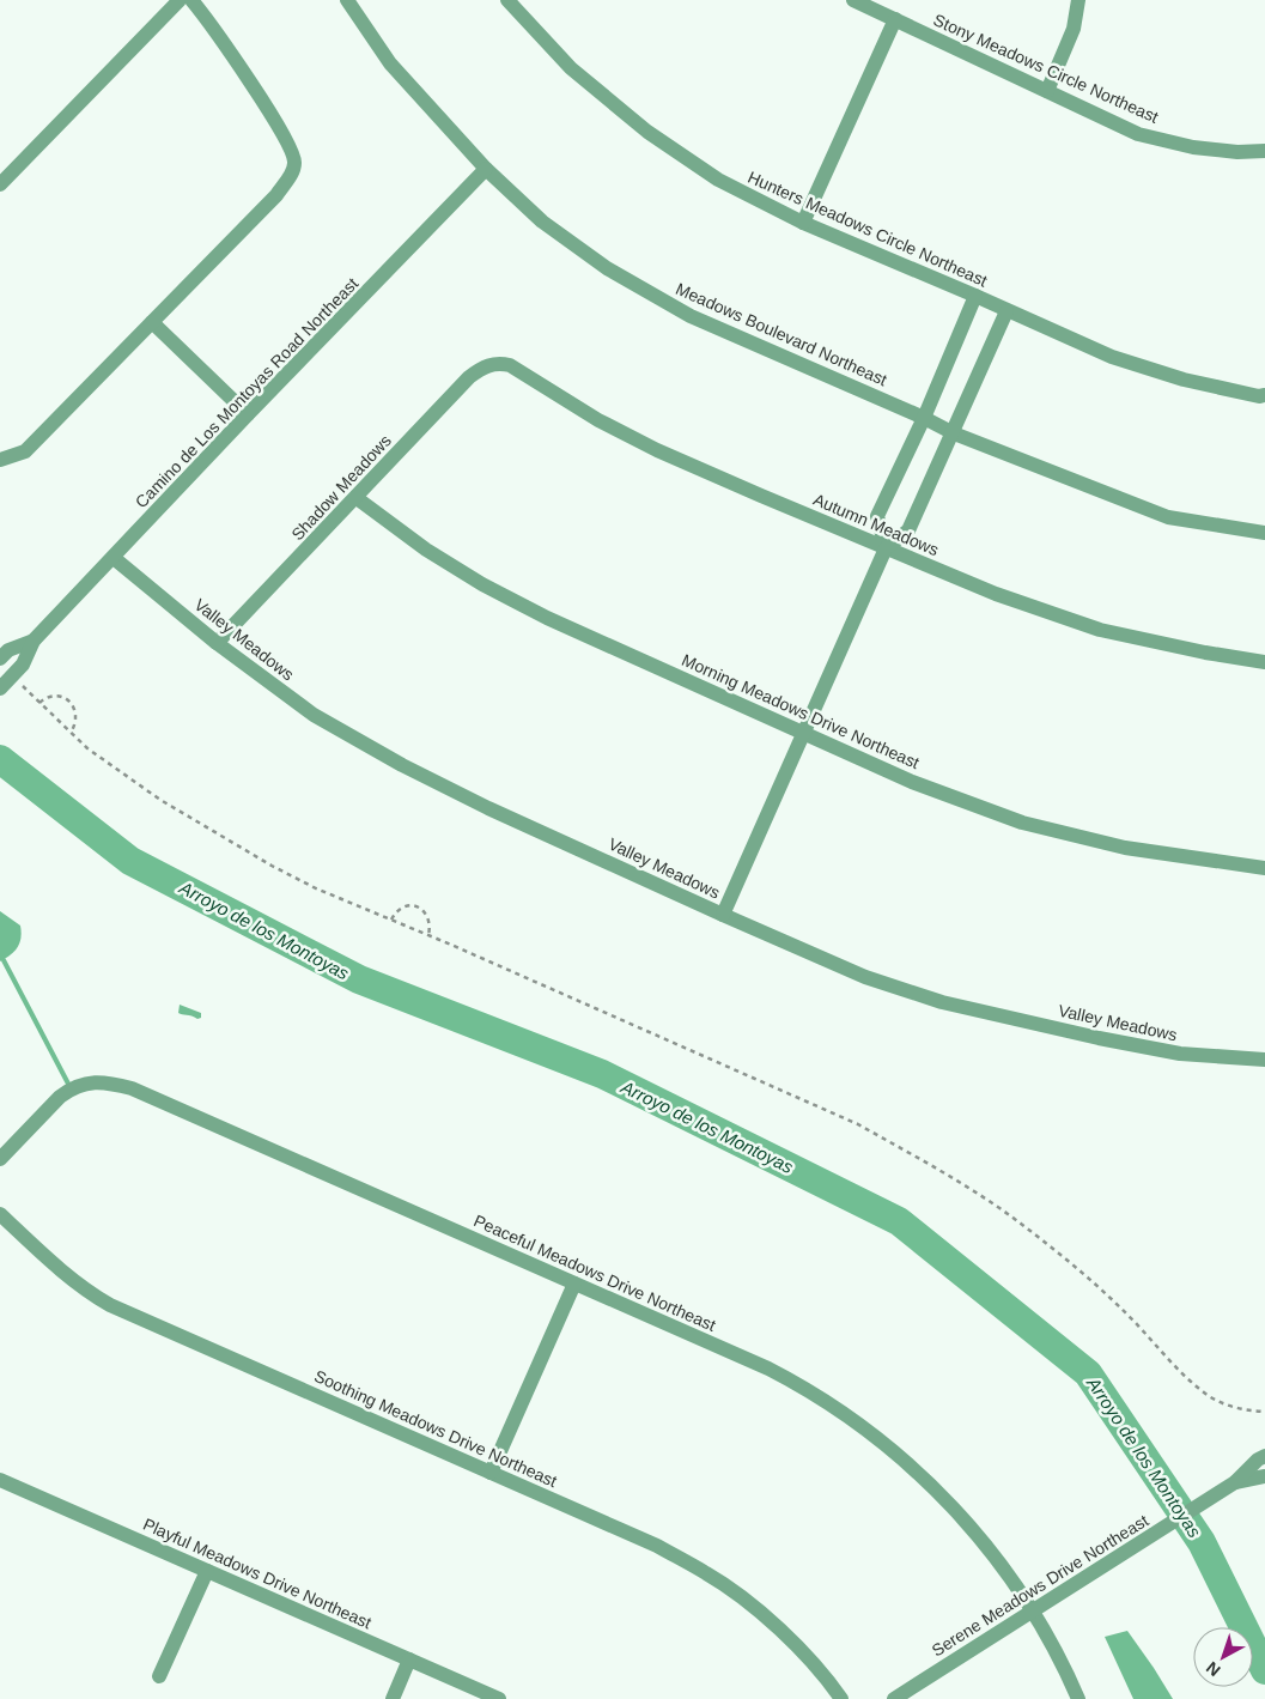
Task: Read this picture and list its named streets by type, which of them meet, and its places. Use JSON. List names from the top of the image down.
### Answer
{
  "streets": {
    "street": [
      "Stony Meadows Circle Northeast",
      "Hunters Meadows Circle Northeast",
      "Meadows Boulevard Northeast",
      "Camino de Los Montoyas Road Northeast",
      "Shadow Meadows",
      "Autumn Meadows",
      "Valley Meadows",
      "Morning Meadows Drive Northeast",
      "Peaceful Meadows Drive Northeast",
      "Soothing Meadows Drive Northeast",
      "Playful Meadows Drive Northeast",
      "Serene Meadows Drive Northeast"
    ]
  },
  "crossings": [
    ["Meadows Boulevard Northeast", "Camino de Los Montoyas Road Northeast"],
    ["Camino de Los Montoyas Road Northeast", "Valley Meadows"],
    ["Shadow Meadows", "Autumn Meadows"],
    ["Shadow Meadows", "Valley Meadows"],
    ["Shadow Meadows", "Morning Meadows Drive Northeast"],
    ["Peaceful Meadows Drive Northeast", "Serene Meadows Drive Northeast"]
  ],
  "water": ["Arroyo de los Montoyas"],
  "north": "bottom left"
}
